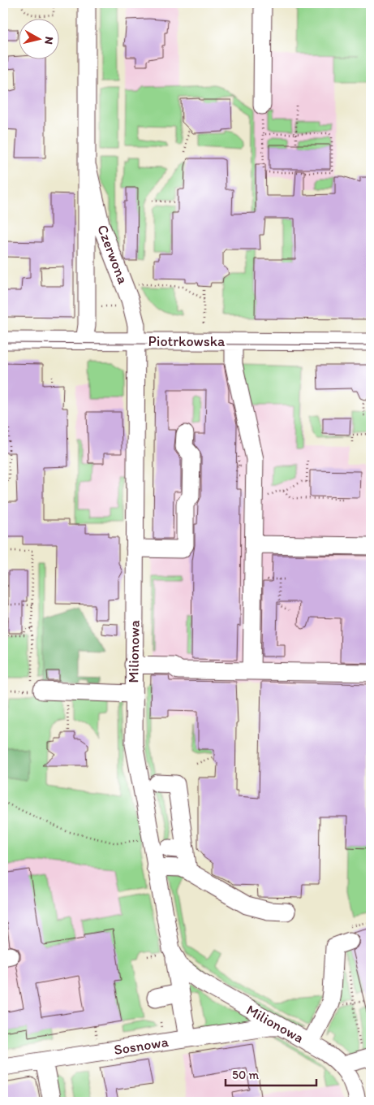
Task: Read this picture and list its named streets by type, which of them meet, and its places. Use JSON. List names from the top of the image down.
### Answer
{
  "streets": {
    "street": [
      "Czerwona",
      "Piotrkowska",
      "Milionowa",
      "Sosnowa"
    ]
  },
  "crossings": [
    ["Czerwona", "Piotrkowska"],
    ["Czerwona", "Milionowa"],
    ["Piotrkowska", "Milionowa"],
    ["Milionowa", "Sosnowa"]
  ],
  "scale_bar": "50 m",
  "north": "right"
}
